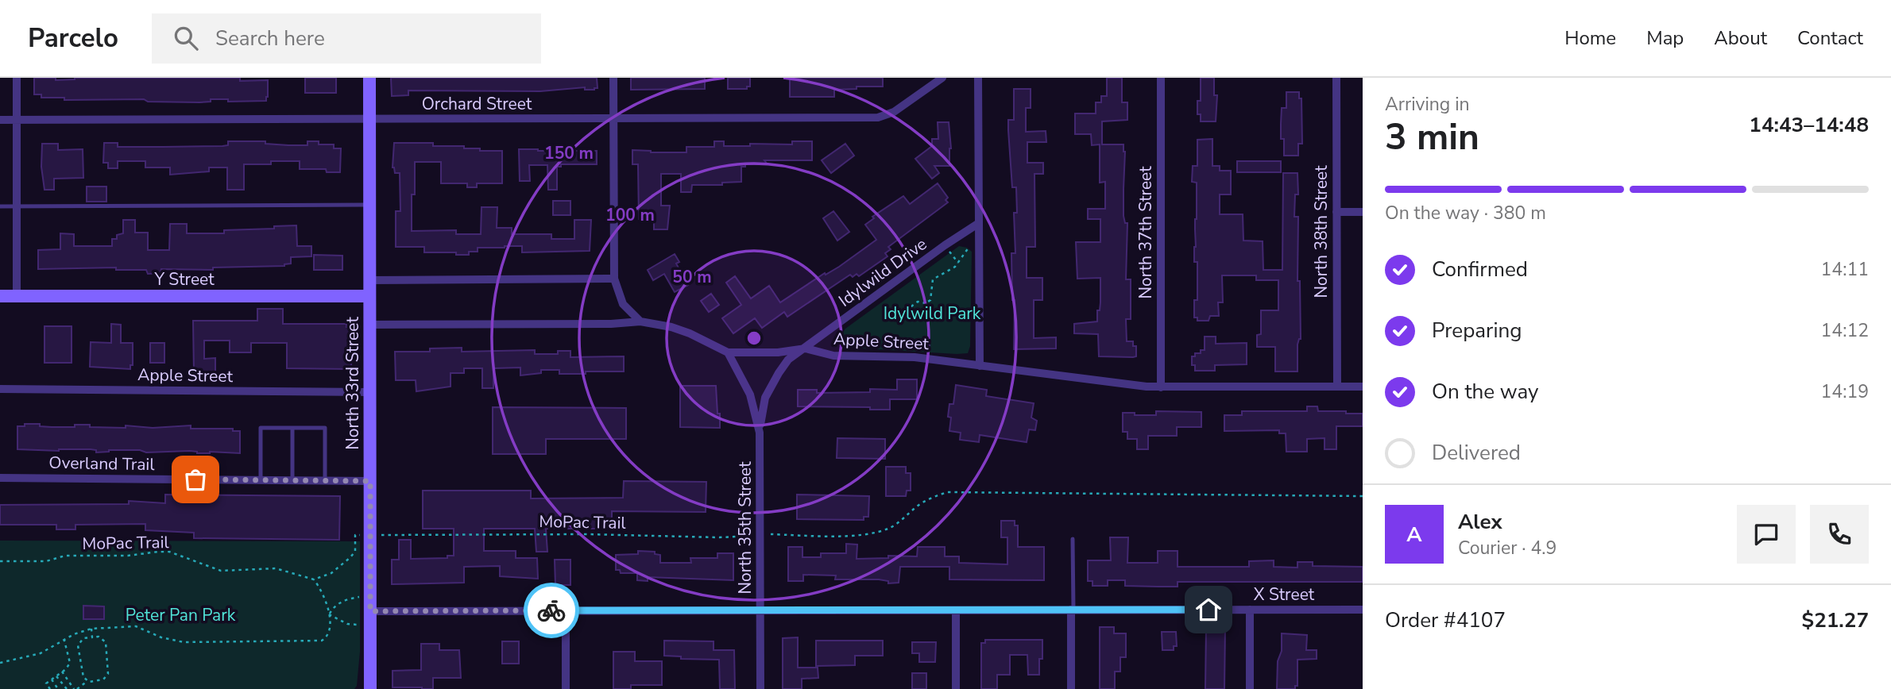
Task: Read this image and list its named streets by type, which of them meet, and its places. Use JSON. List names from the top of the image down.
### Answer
{
  "streets": {
    "main road": ["Y Street", "North 33rd Street"],
    "street": [
      "Orchard Street",
      "North 38th Street",
      "North 37th Street",
      "Idylwild Drive",
      "Apple Street",
      "Overland Trail",
      "North 35th Street",
      "X Street"
    ],
    "path": ["MoPac Trail"]
  },
  "crossings": [
    ["Orchard Street", "North 33rd Street"],
    ["North 38th Street", "Apple Street"],
    ["North 37th Street", "Apple Street"],
    ["Idylwild Drive", "Apple Street"],
    ["Idylwild Drive", "North 35th Street"],
    ["Y Street", "North 33rd Street"],
    ["Apple Street", "North 33rd Street"],
    ["Apple Street", "North 35th Street"],
    ["North 33rd Street", "Overland Trail"],
    ["North 33rd Street", "X Street"],
    ["North 35th Street", "X Street"]
  ],
  "parks": ["Idylwild Park", "Peter Pan Park"],
  "page": {
    "header": "Parcelo",
    "search": "Search here",
    "nav": [
      "Home",
      "Map",
      "About",
      "Contact"
    ],
    "heading": ["3 min", "Arriving in", "14:43–14:48"],
    "panel": [
      "Alex",
      "Courier · 4.9",
      "Order #4107",
      "$21.27"
    ],
    "bar": "On the way · 380 m",
    "list": [
      ["Confirmed", "14:11"],
      ["Preparing", "14:12"],
      ["On the way", "14:19"],
      "Delivered"
    ],
    "round": "A"
  },
  "rings": ["150 m", "100 m", "50 m"]
}
